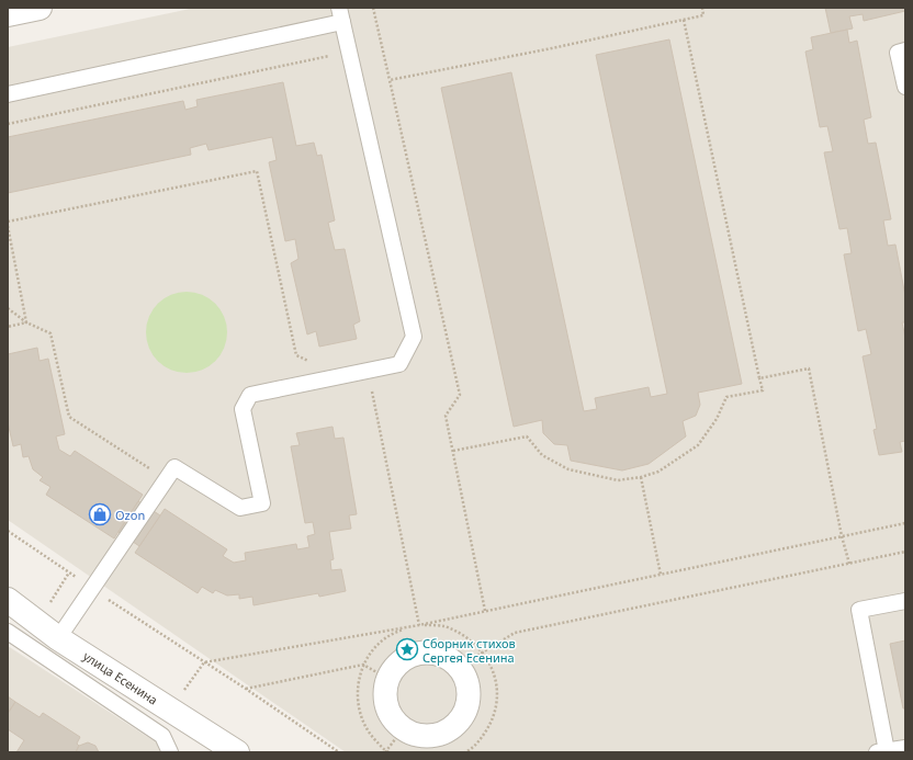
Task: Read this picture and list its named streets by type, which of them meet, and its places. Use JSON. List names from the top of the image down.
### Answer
{
  "streets": {
    "street": ["улица Есенина"]
  },
  "places": {
    "shop": ["Ozon"],
    "place": ["Сборник стихов Сергея Есенина"]
  }
}
